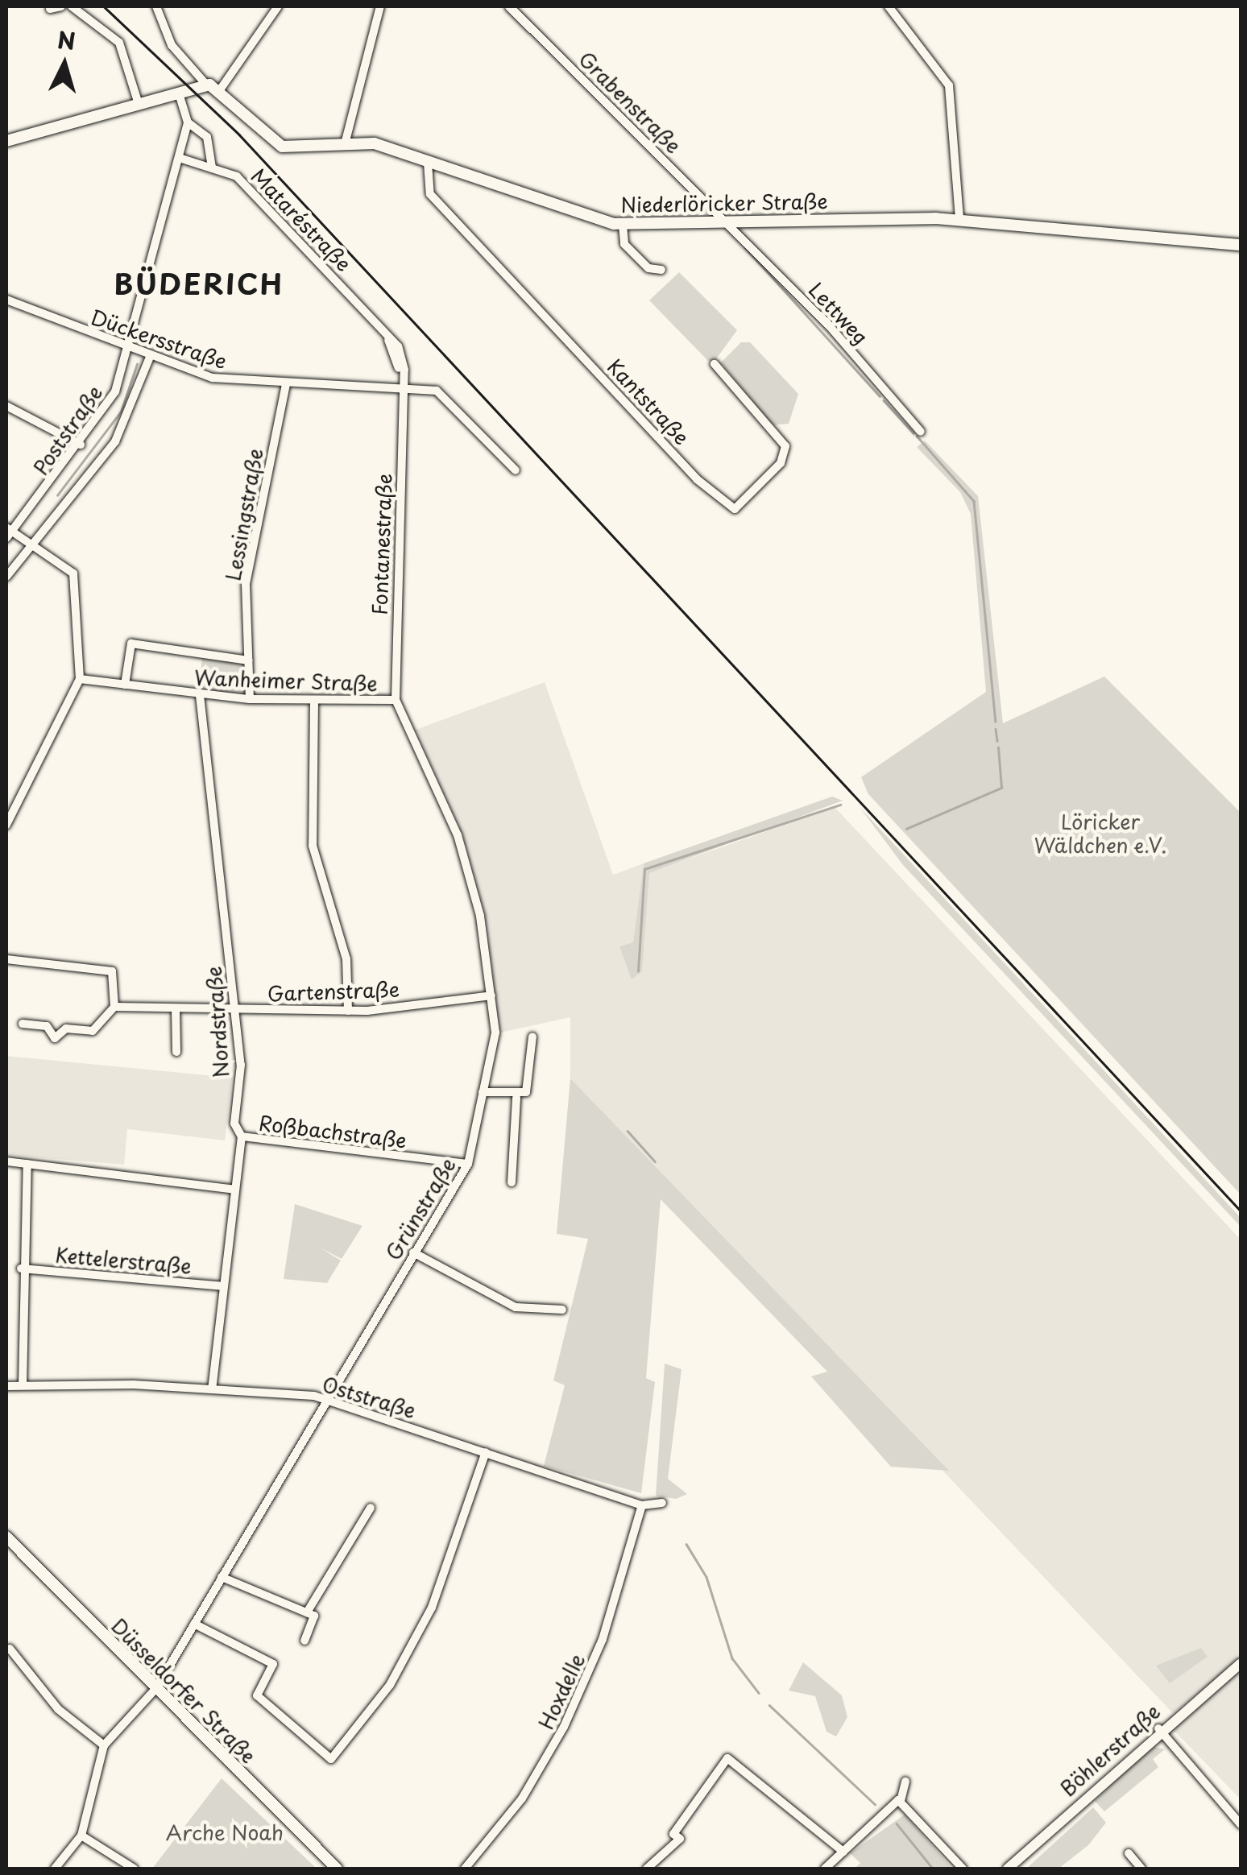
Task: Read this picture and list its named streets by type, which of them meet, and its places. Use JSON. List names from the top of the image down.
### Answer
{
  "streets": {
    "main road": ["Niederlöricker Straße", "Düsseldorfer Straße"],
    "street": [
      "Grabenstraße",
      "Mataréstraße",
      "Lettweg",
      "Dückersstraße",
      "Kantstraße",
      "Poststraße",
      "Lessingstraße",
      "Fontanestraße",
      "Wanheimer Straße",
      "Gartenstraße",
      "Nordstraße",
      "Roßbachstraße",
      "Grünstraße",
      "Kettelerstraße",
      "Oststraße",
      "Hoxdelle",
      "Böhlerstraße"
    ]
  },
  "crossings": [
    ["Grabenstraße", "Niederlöricker Straße"],
    ["Grabenstraße", "Lettweg"],
    ["Niederlöricker Straße", "Lettweg"],
    ["Niederlöricker Straße", "Kantstraße"],
    ["Mataréstraße", "Dückersstraße"],
    ["Mataréstraße", "Poststraße"],
    ["Mataréstraße", "Fontanestraße"],
    ["Dückersstraße", "Poststraße"],
    ["Dückersstraße", "Lessingstraße"],
    ["Dückersstraße", "Fontanestraße"],
    ["Lessingstraße", "Wanheimer Straße"],
    ["Fontanestraße", "Wanheimer Straße"],
    ["Fontanestraße", "Grünstraße"],
    ["Wanheimer Straße", "Nordstraße"],
    ["Wanheimer Straße", "Grünstraße"],
    ["Gartenstraße", "Nordstraße"],
    ["Gartenstraße", "Grünstraße"],
    ["Nordstraße", "Roßbachstraße"],
    ["Nordstraße", "Kettelerstraße"],
    ["Nordstraße", "Oststraße"],
    ["Roßbachstraße", "Grünstraße"],
    ["Grünstraße", "Oststraße"],
    ["Grünstraße", "Düsseldorfer Straße"],
    ["Oststraße", "Hoxdelle"]
  ],
  "districts": ["BÜDERICH"],
  "parks": ["Löricker Wäldchen e.V.", "Arche Noah"],
  "north": "top"
}
